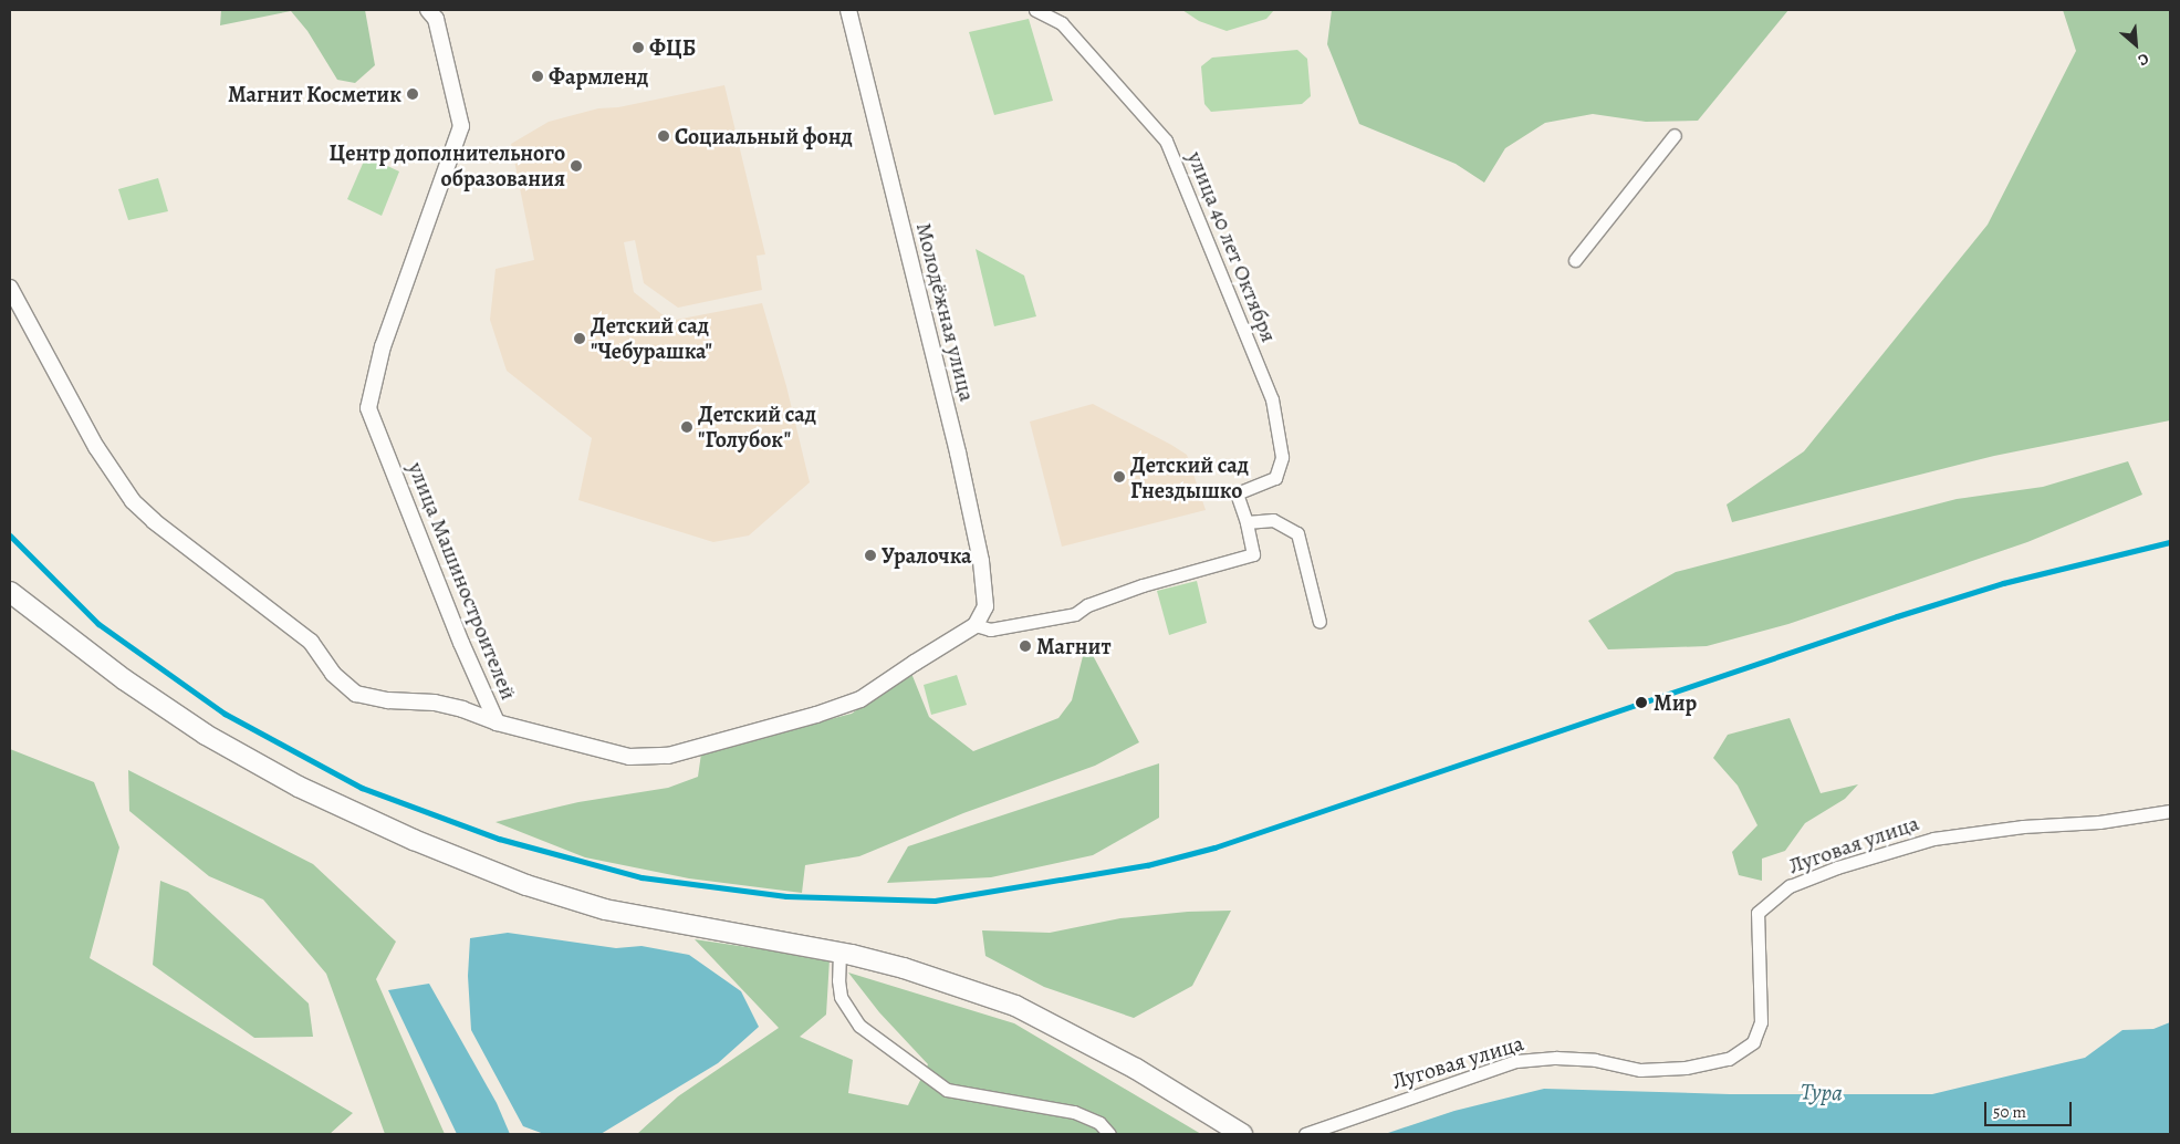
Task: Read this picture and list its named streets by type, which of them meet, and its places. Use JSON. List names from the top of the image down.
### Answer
{
  "streets": {
    "street": [
      "улица 40 лет Октября",
      "Молодёжная улица",
      "улица Машиностроителей",
      "Луговая улица"
    ]
  },
  "crossings": [
    ["Молодёжная улица", "улица Машиностроителей"]
  ],
  "water": ["Тура"],
  "places": [
    "ФЦБ",
    "Фармленд",
    "Магнит Косметик",
    "Социальный фонд",
    "Центр дополнительного образования",
    "Детский сад \"Чебурашка\"",
    "Детский сад \"Голубок\"",
    "Детский сад Гнездышко",
    "Уралочка",
    "Магнит",
    "Мир"
  ],
  "scale_bar": "50 m",
  "north": "bottom right"
}
